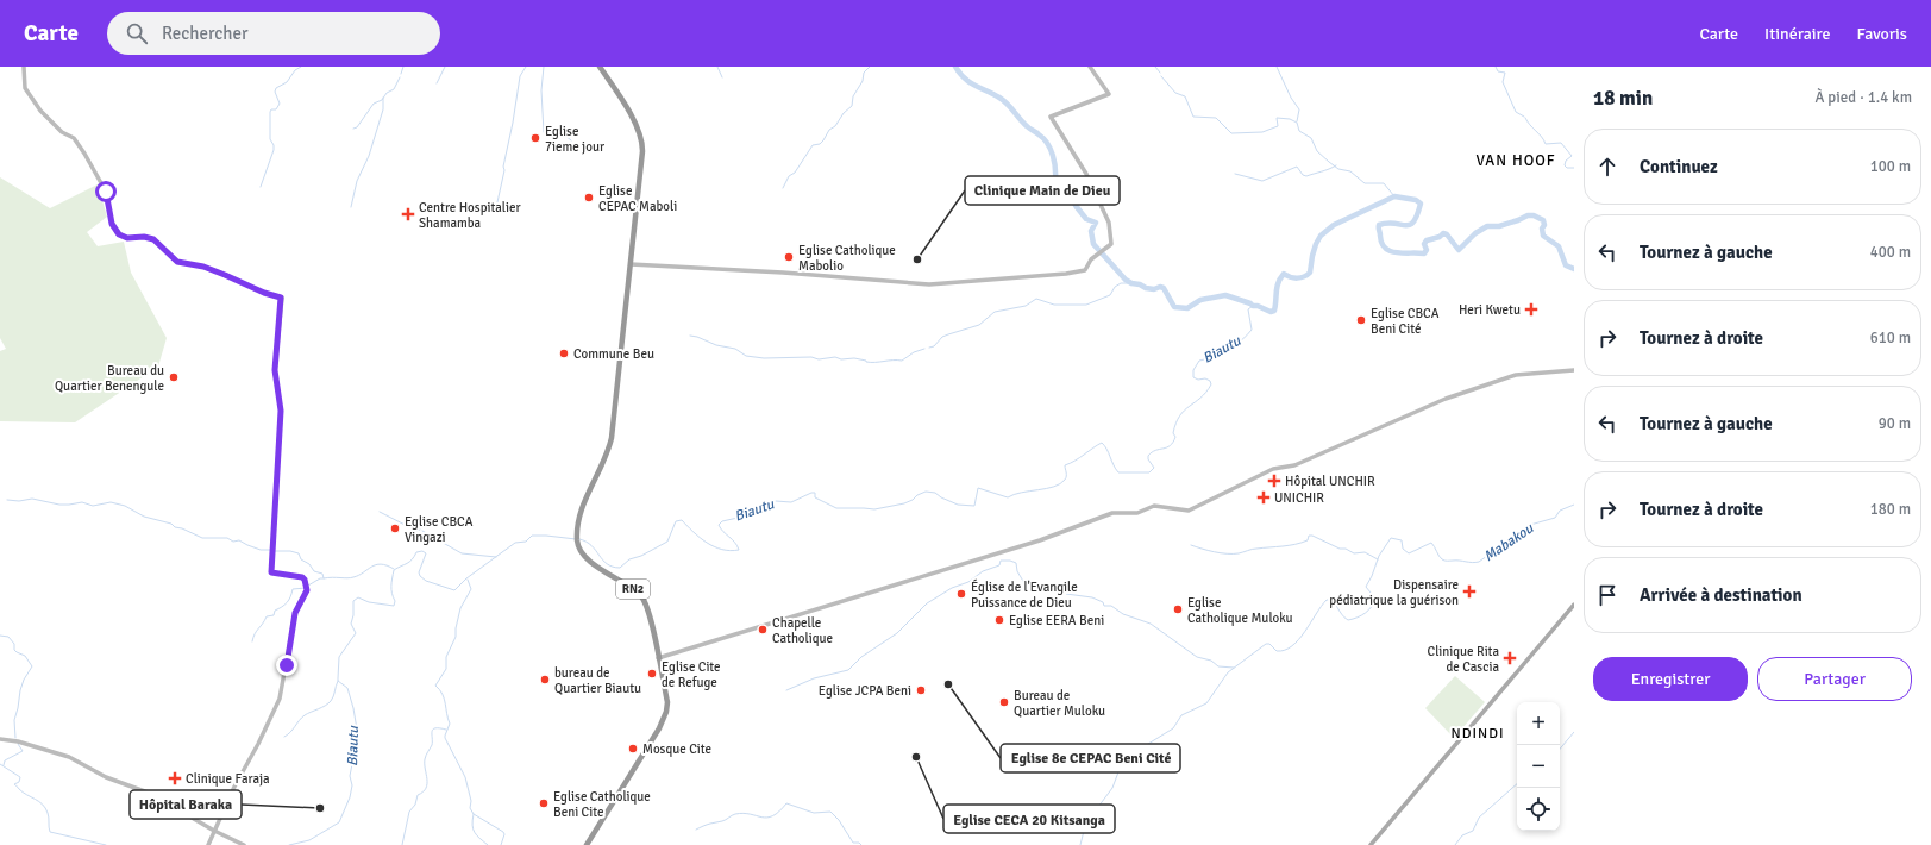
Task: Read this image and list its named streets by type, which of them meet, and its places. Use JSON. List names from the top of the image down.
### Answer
{
  "streets": {
    "highway": ["RN2"]
  },
  "districts": ["VAN HOOF", "NDINDI"],
  "water": ["Biautu", "Mabakou"],
  "places": {
    "other": [
      "Eglise 7ieme jour",
      "Eglise CEPAC Maboli",
      "Eglise Catholique Mabolio",
      "Clinique Main de Dieu",
      "Eglise CBCA Beni Cité",
      "Commune Beu",
      "Bureau du Quartier Benengule",
      "Eglise CBCA Vingazi",
      "Église de l'Evangile Puissance de Dieu",
      "Eglise Catholique Muloku",
      "Eglise EERA Beni",
      "Chapelle Catholique",
      "Eglise Cite de Refuge",
      "bureau de Quartier Biautu",
      "Eglise 8e CEPAC Beni Cité",
      "Eglise JCPA Beni",
      "Bureau de Quartier Muloku",
      "Mosque Cite",
      "Eglise CECA 20 Kitsanga",
      "Eglise Catholique Beni Cite",
      "Hôpital Baraka"
    ],
    "health": [
      "Centre Hospitalier Shamamba",
      "Heri Kwetu",
      "Hôpital UNCHIR",
      "UNICHIR",
      "Dispensaire pédiatrique la guérison",
      "Clinique Rita de Cascia",
      "Clinique Faraja"
    ]
  },
  "page": {
    "header": "Carte",
    "search": "Rechercher",
    "nav": ["Carte", "Itinéraire", "Favoris"],
    "heading": ["18 min", "À pied · 1.4 km"],
    "list": [
      ["Continuez", "100 m"],
      ["Tournez à gauche", "400 m"],
      ["Tournez à droite", "610 m"],
      ["Tournez à gauche", "90 m"],
      ["Tournez à droite", "180 m"],
      "Arrivée à destination"
    ],
    "buttons": ["Enregistrer", "Partager"],
    "map_buttons": ["+", "−"]
  }
}
